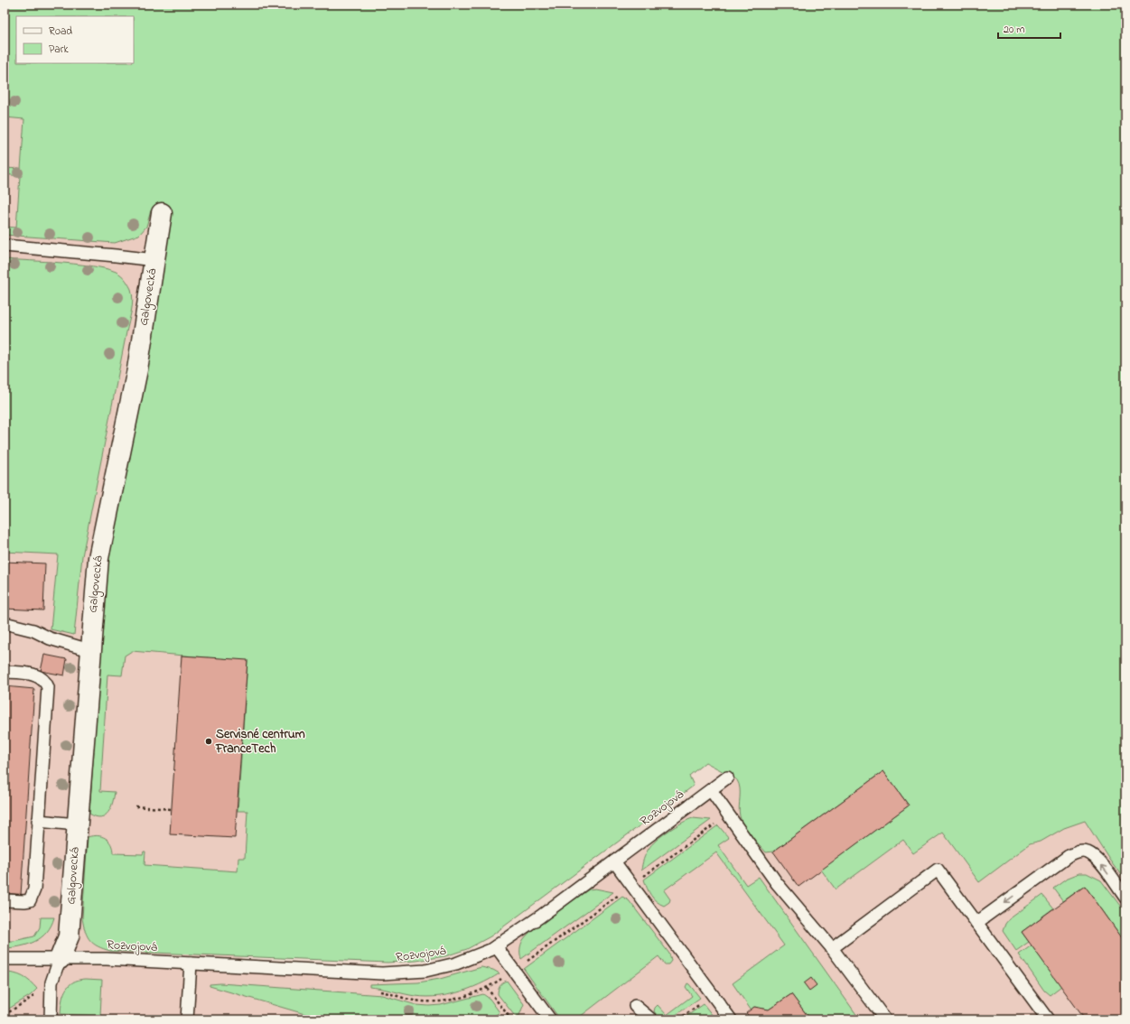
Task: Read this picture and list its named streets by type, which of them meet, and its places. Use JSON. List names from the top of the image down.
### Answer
{
  "streets": {
    "street": ["Galgovecká"],
    "lane": ["Rozvojová"]
  },
  "crossings": [
    ["Galgovecká", "Rozvojová"]
  ],
  "places": ["Servisné centrum FranceTech"],
  "legend": ["Road", "Park"],
  "scale_bar": "20 m"
}
